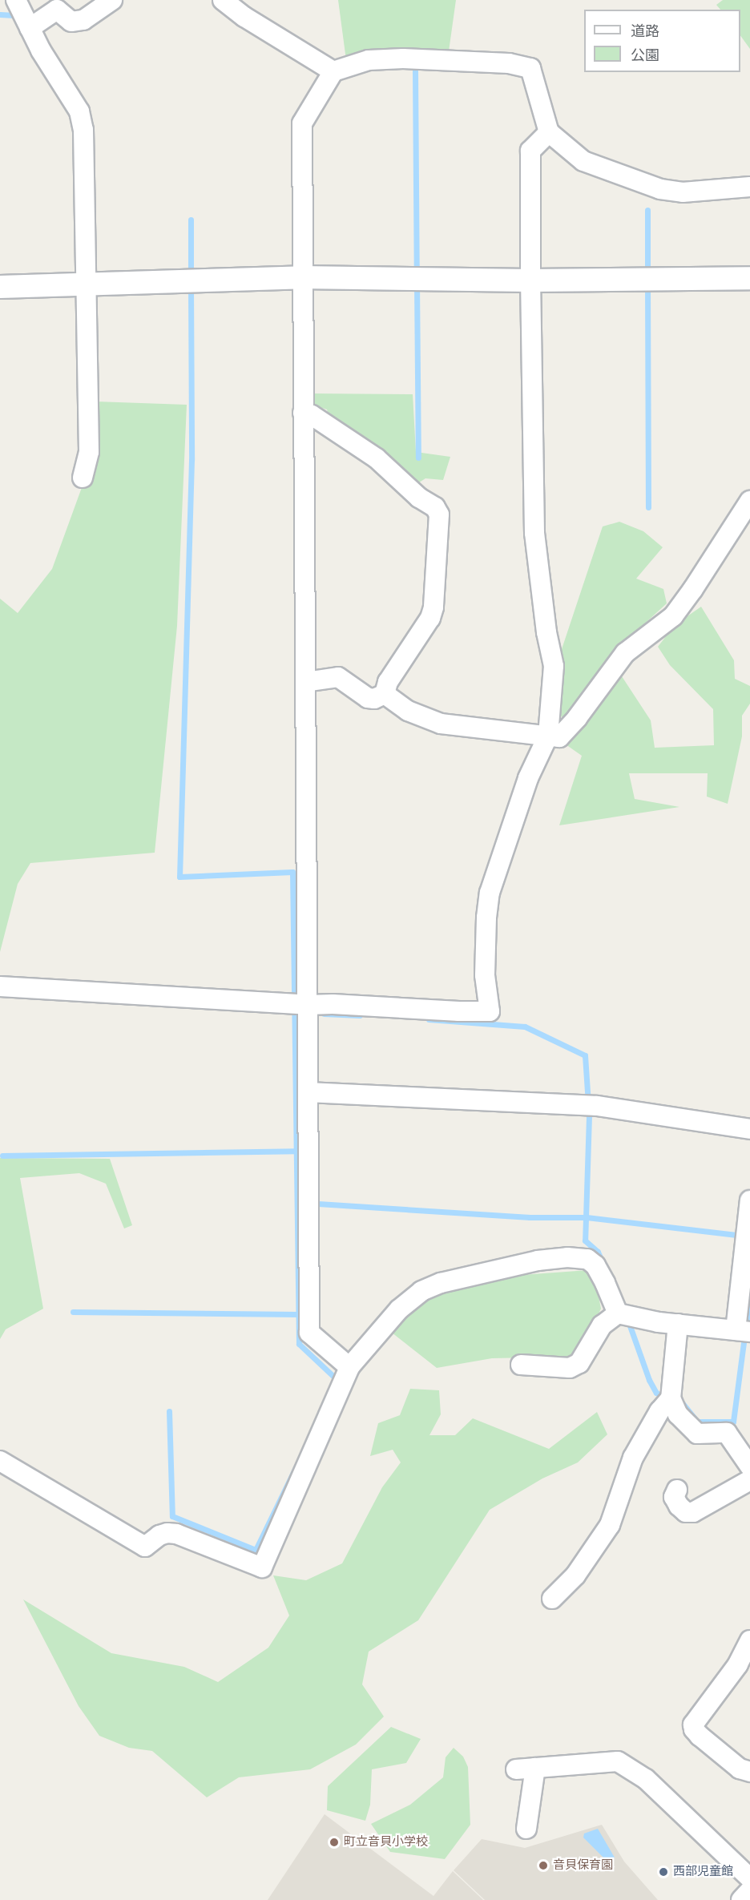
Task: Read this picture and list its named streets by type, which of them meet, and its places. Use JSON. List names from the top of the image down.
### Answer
{
  "places": ["町立音貝小学校", "音貝保育園", "西部児童館"],
  "legend": ["道路", "公園"]
}
